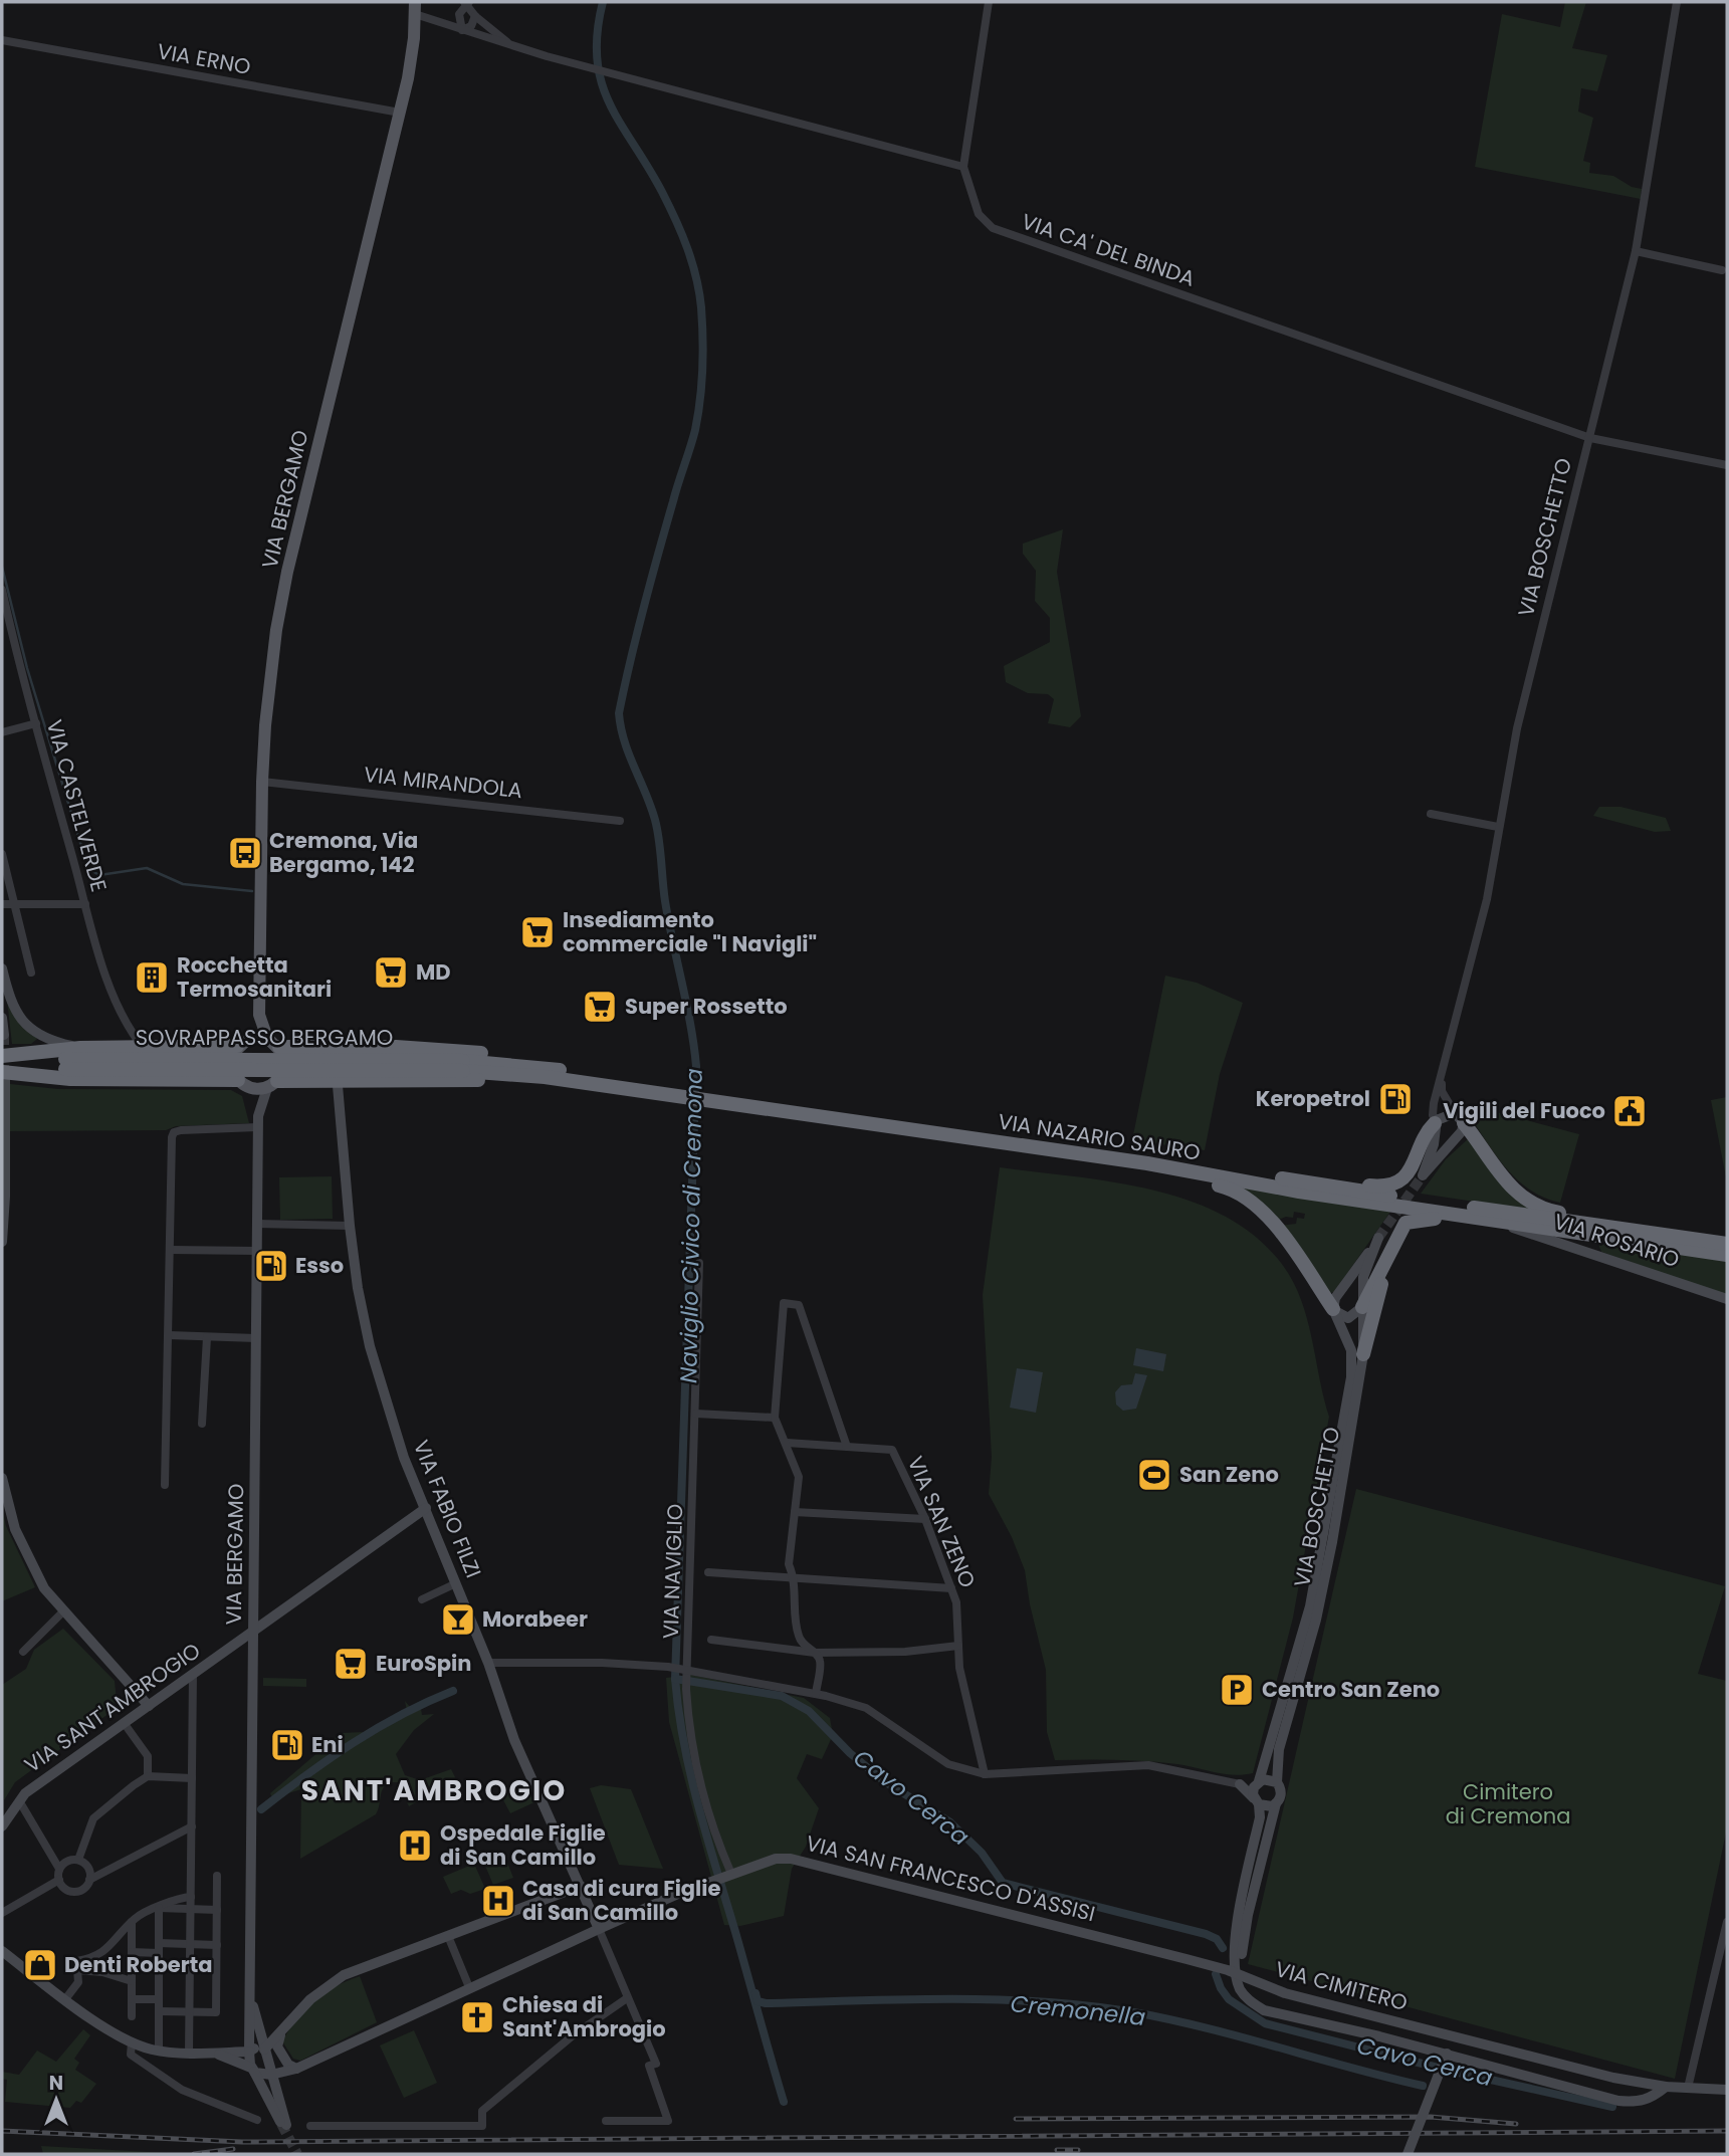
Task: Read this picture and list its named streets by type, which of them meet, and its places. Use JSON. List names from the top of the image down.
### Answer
{
  "streets": {
    "highway": ["SOVRAPPASSO BERGAMO", "VIA NAZARIO SAURO"],
    "main road": ["VIA BERGAMO"],
    "street": [
      "VIA ERNO",
      "VIA CA' DEL BINDA",
      "VIA BOSCHETTO",
      "VIA MIRANDOLA",
      "VIA CASTELVERDE",
      "VIA ROSARIO",
      "VIA FABIO FILZI",
      "VIA SAN ZENO",
      "VIA NAVIGLIO",
      "VIA SANT'AMBROGIO",
      "VIA SAN FRANCESCO D'ASSISI",
      "VIA CIMITERO"
    ]
  },
  "crossings": [
    ["VIA ERNO", "VIA BERGAMO"],
    ["VIA CA' DEL BINDA", "VIA BOSCHETTO"],
    ["VIA BERGAMO", "VIA MIRANDOLA"],
    ["VIA BERGAMO", "VIA SANT'AMBROGIO"],
    ["VIA BERGAMO", "VIA SAN FRANCESCO D'ASSISI"],
    ["VIA BOSCHETTO", "VIA SAN FRANCESCO D'ASSISI"],
    ["VIA BOSCHETTO", "VIA CIMITERO"],
    ["SOVRAPPASSO BERGAMO", "VIA NAZARIO SAURO"],
    ["VIA NAZARIO SAURO", "VIA ROSARIO"],
    ["VIA FABIO FILZI", "VIA SANT'AMBROGIO"],
    ["VIA FABIO FILZI", "VIA SAN FRANCESCO D'ASSISI"],
    ["VIA NAVIGLIO", "VIA SAN FRANCESCO D'ASSISI"],
    ["VIA SAN FRANCESCO D'ASSISI", "VIA CIMITERO"]
  ],
  "districts": ["SANT'AMBROGIO"],
  "water": ["Naviglio Civico di Cremona", "Cavo Cerca", "Cremonella"],
  "parks": ["Cimitero di Cremona"],
  "places": {
    "bus stop": ["Cremona, Via Bergamo, 142"],
    "supermarket": [
      "Insediamento commerciale \"I Navigli\"",
      "MD",
      "Super Rossetto",
      "EuroSpin"
    ],
    "building": ["Rocchetta Termosanitari"],
    "fuel station": ["Keropetrol", "Esso", "Eni"],
    "public building": ["Vigili del Fuoco"],
    "sports": ["San Zeno"],
    "bar": ["Morabeer"],
    "parking": ["Centro San Zeno"],
    "hospital": ["Ospedale Figlie di San Camillo", "Casa di cura Figlie di San Camillo"],
    "shop": ["Denti Roberta"],
    "church": ["Chiesa di Sant'Ambrogio"]
  },
  "north": "top"
}
